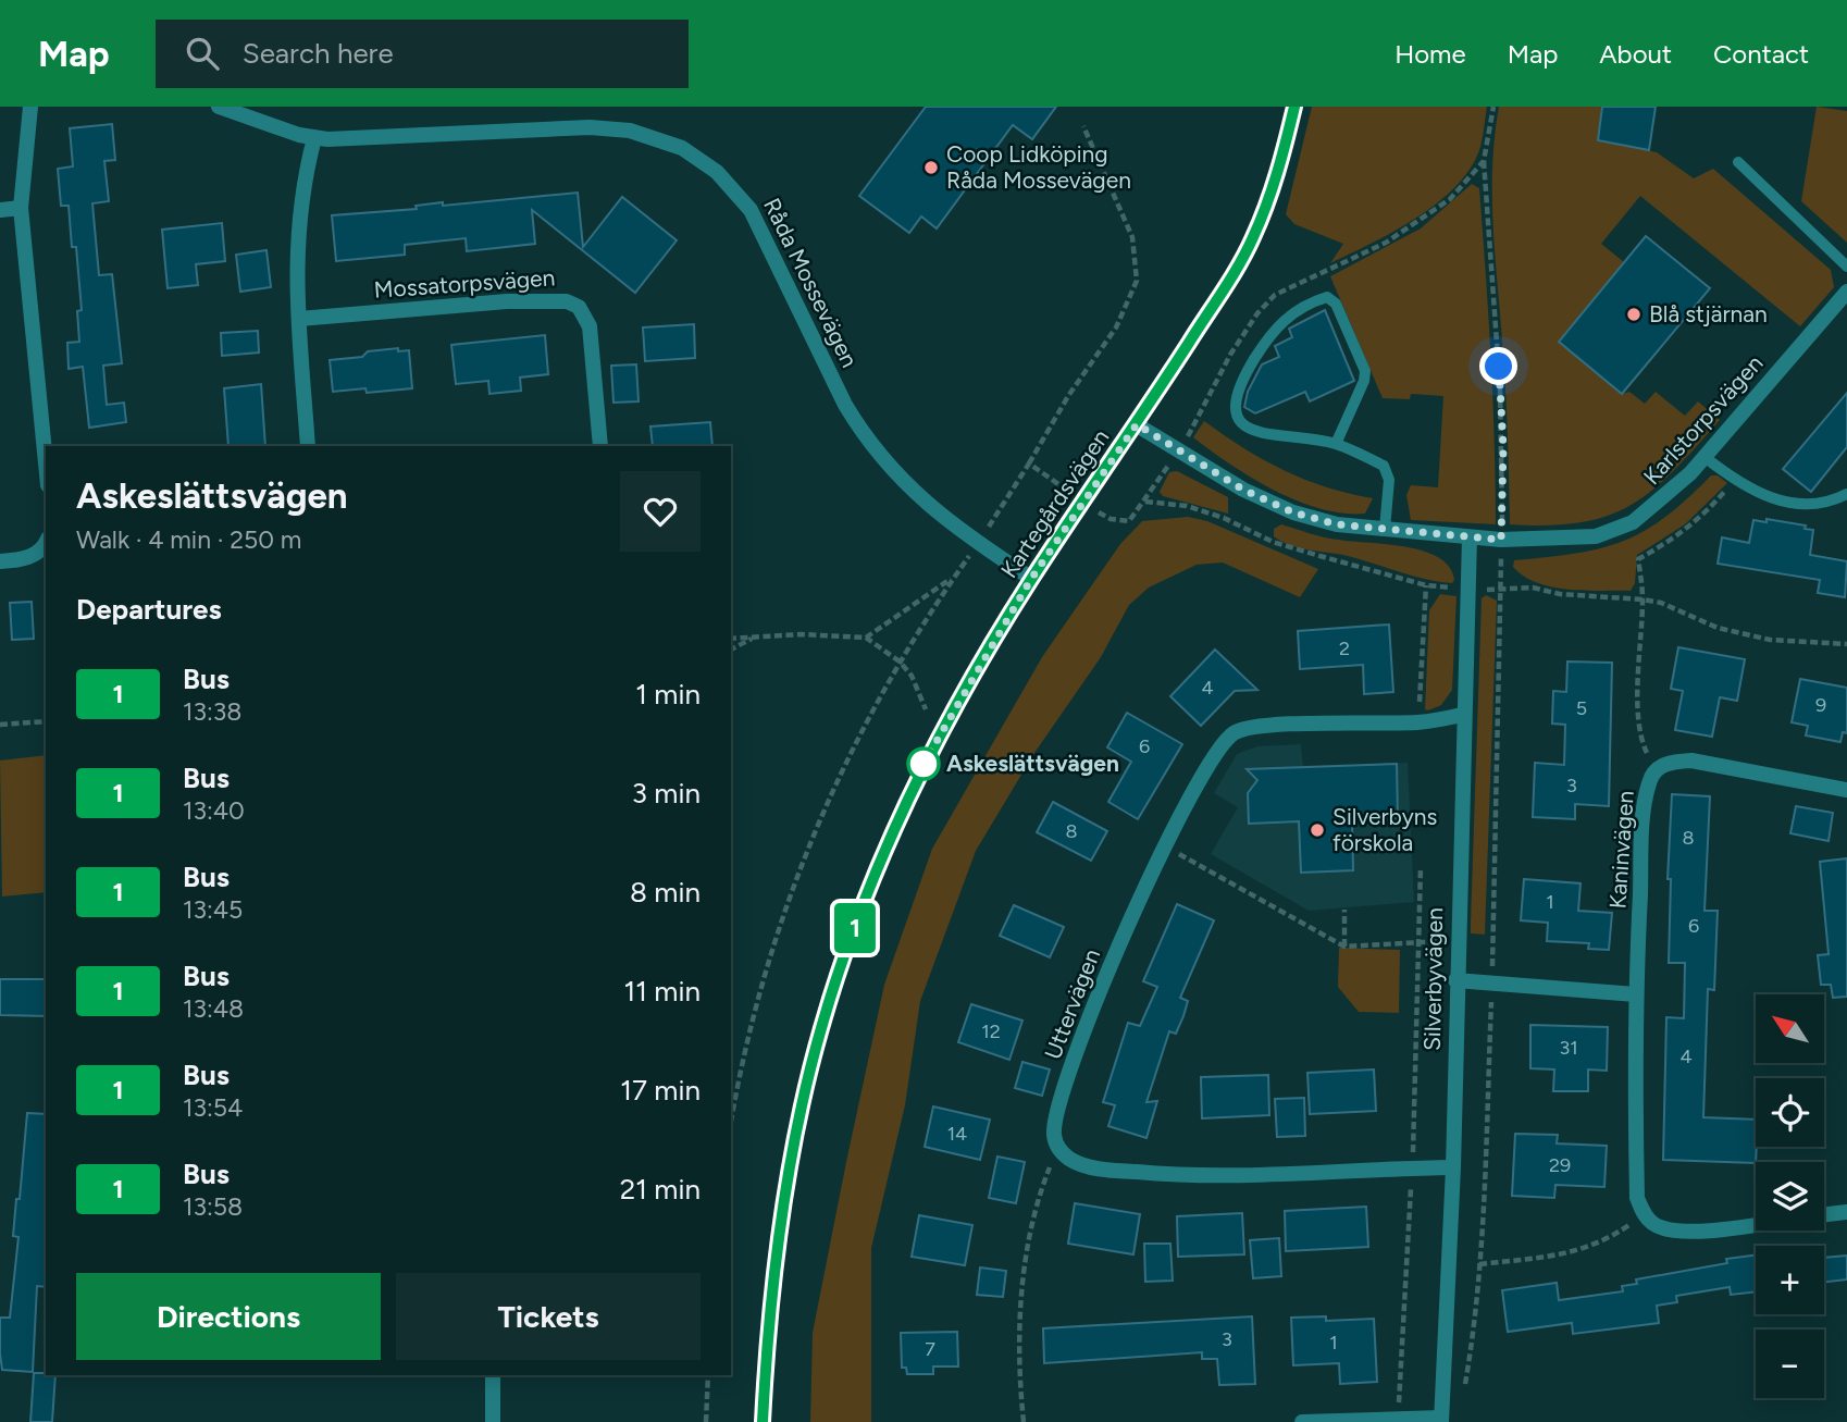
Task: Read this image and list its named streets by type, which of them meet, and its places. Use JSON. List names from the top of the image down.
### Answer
{
  "streets": {
    "street": [
      "Råda Mossevägen",
      "Mossatorpsvägen",
      "Karlstorpsvägen",
      "Kartegårdsvägen",
      "Kaninvägen",
      "Silverbyvägen",
      "Uttervägen"
    ]
  },
  "crossings": [
    ["Råda Mossevägen", "Kartegårdsvägen"],
    ["Karlstorpsvägen", "Kartegårdsvägen"],
    ["Karlstorpsvägen", "Silverbyvägen"],
    ["Silverbyvägen", "Uttervägen"]
  ],
  "places": [
    "Coop Lidköping Råda Mossevägen",
    "Blå stjärnan",
    "Askeslättsvägen",
    "Silverbyns förskola"
  ],
  "lines": ["bus line 1"],
  "house_numbers": [
    "2",
    "4",
    "9",
    "5",
    "6",
    "3",
    "8",
    "8",
    "1",
    "6",
    "12",
    "31",
    "4",
    "14",
    "29",
    "3",
    "1",
    "7"
  ],
  "north": "top left",
  "page": {
    "header": "Map",
    "search": "Search here",
    "nav": [
      "Home",
      "Map",
      "About",
      "Contact"
    ],
    "on_map": "1",
    "heading": [
      ["Askeslättsvägen", "Walk · 4 min · 250 m"],
      "Departures"
    ],
    "list": [
      {
        "mark": "1",
        "name": "Bus",
        "note": "13:38",
        "value": "1 min"
      },
      {
        "mark": "1",
        "name": "Bus",
        "note": "13:40",
        "value": "3 min"
      },
      {
        "mark": "1",
        "name": "Bus",
        "note": "13:45",
        "value": "8 min"
      },
      {
        "mark": "1",
        "name": "Bus",
        "note": "13:48",
        "value": "11 min"
      },
      {
        "mark": "1",
        "name": "Bus",
        "note": "13:54",
        "value": "17 min"
      },
      {
        "mark": "1",
        "name": "Bus",
        "note": "13:58",
        "value": "21 min"
      }
    ],
    "map_buttons": ["+", "−"],
    "buttons": ["Directions", "Tickets"]
  }
}
